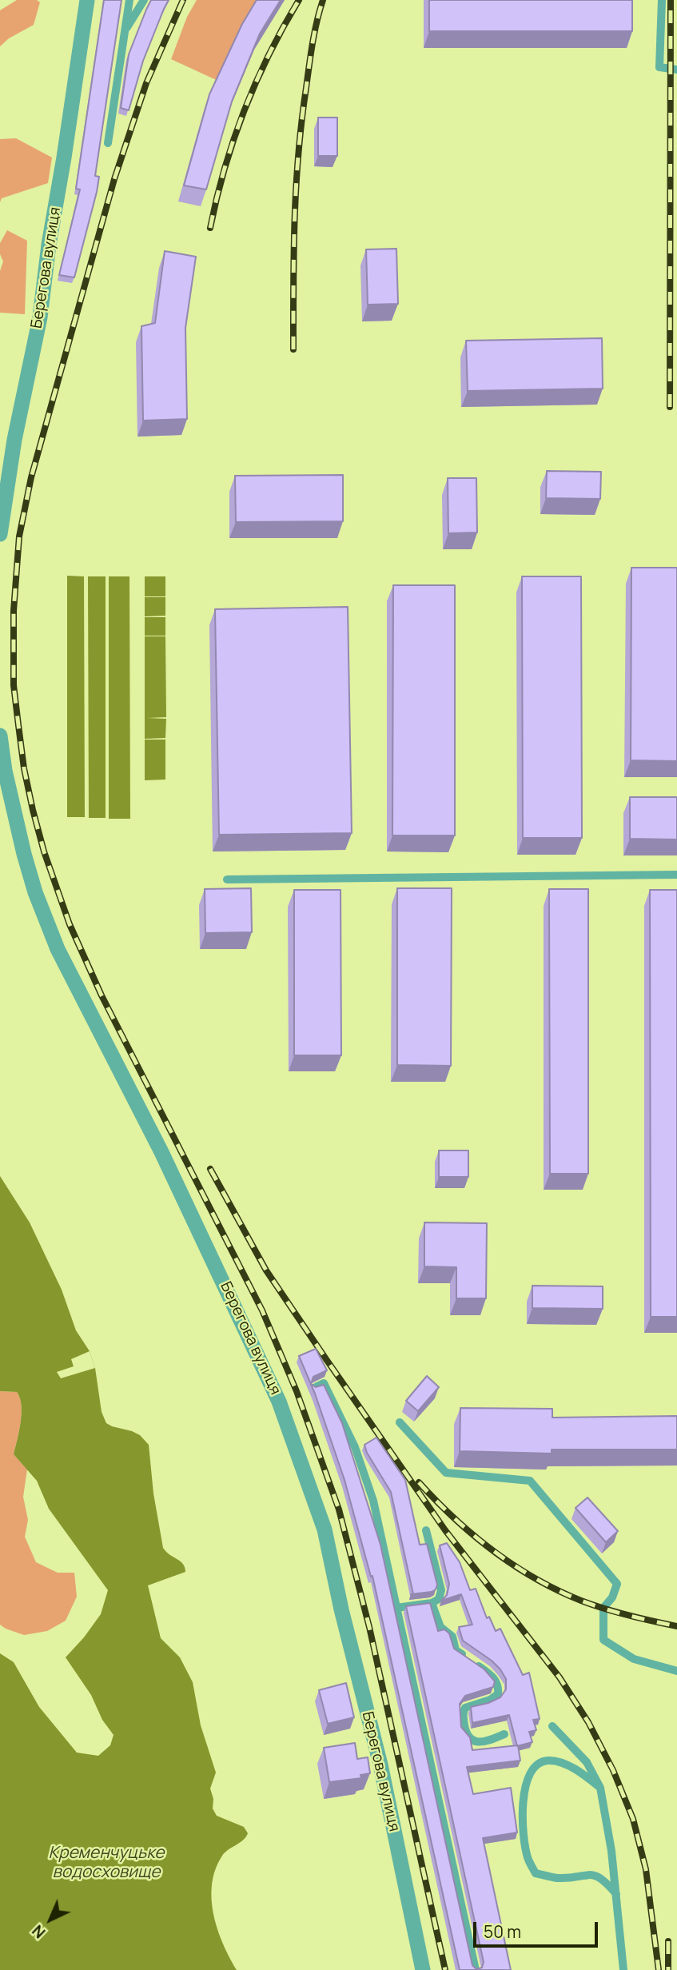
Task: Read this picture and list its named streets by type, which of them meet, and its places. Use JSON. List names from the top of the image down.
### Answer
{
  "streets": {
    "street": ["Берегова вулиця"]
  },
  "water": ["Кременчуцьке водосховище"],
  "scale_bar": "50 m",
  "north": "bottom left"
}
